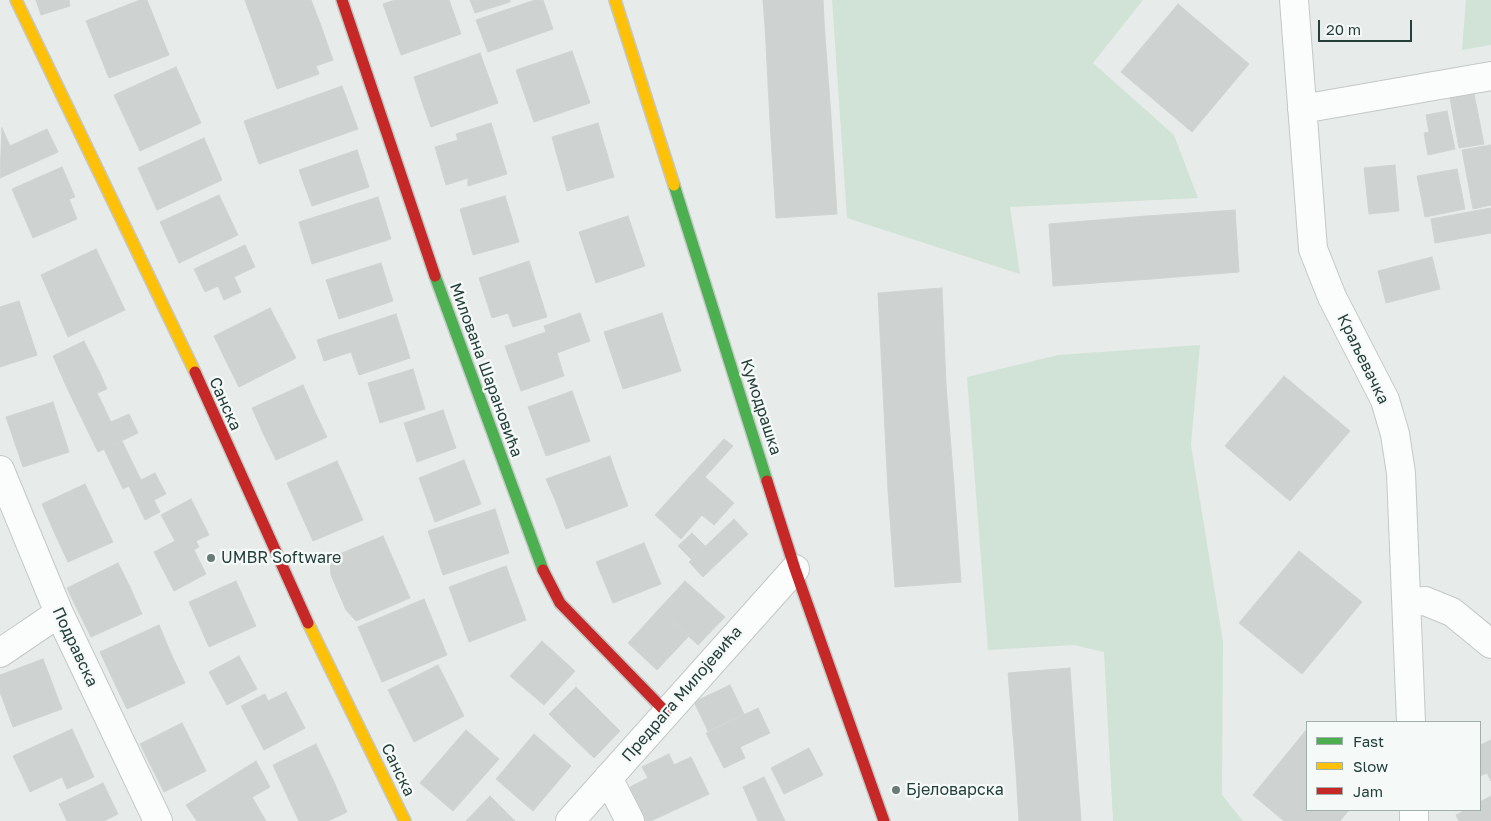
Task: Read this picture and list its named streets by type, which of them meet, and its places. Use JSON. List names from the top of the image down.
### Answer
{
  "streets": {
    "street": [
      "Краљевачка",
      "Милована Шарановића",
      "Санска",
      "Кумодрашка",
      "Подравска",
      "Предрага Милојевића"
    ]
  },
  "crossings": [
    ["Милована Шарановића", "Предрага Милојевића"],
    ["Кумодрашка", "Предрага Милојевића"]
  ],
  "places": ["UMBR Software", "Бјеловарска"],
  "legend": ["Fast", "Slow", "Jam"],
  "scale_bar": "20 m"
}
